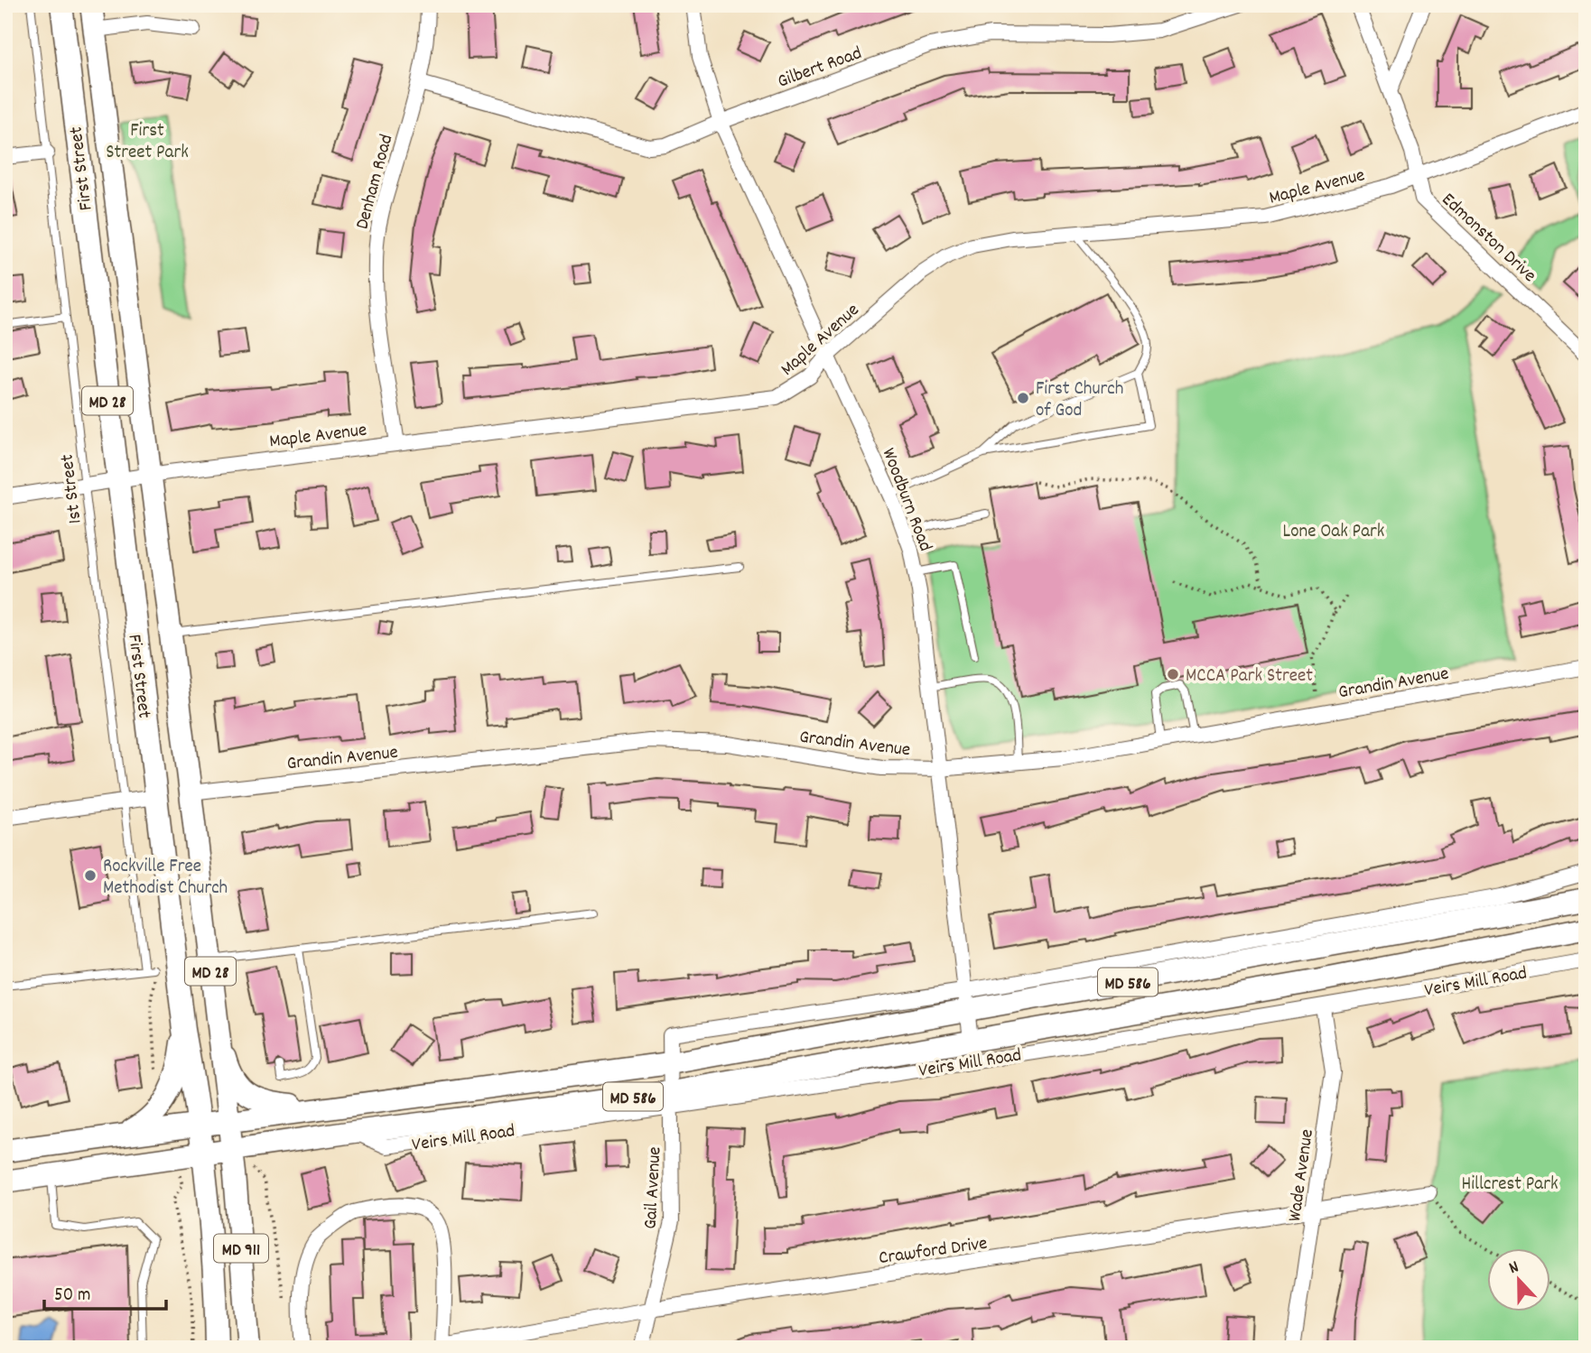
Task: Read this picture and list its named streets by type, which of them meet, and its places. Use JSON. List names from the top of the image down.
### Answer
{
  "streets": {
    "main road": [
      "First Street",
      "MD 28",
      "Veirs Mill Road",
      "MD 586",
      "MD 911"
    ],
    "street": [
      "Gilbert Road",
      "Denham Road",
      "Maple Avenue",
      "Edmonston Drive",
      "Woodburn Road",
      "Grandin Avenue",
      "Wade Avenue",
      "Gail Avenue",
      "Crawford Drive"
    ],
    "lane": ["1st Street"]
  },
  "crossings": [
    ["Gilbert Road", "Denham Road"],
    ["Gilbert Road", "Woodburn Road"],
    ["First Street", "Maple Avenue"],
    ["First Street", "MD 28"],
    ["First Street", "Grandin Avenue"],
    ["First Street", "Veirs Mill Road"],
    ["First Street", "MD 586"],
    ["Denham Road", "Maple Avenue"],
    ["Maple Avenue", "Edmonston Drive"],
    ["Maple Avenue", "1st Street"],
    ["Maple Avenue", "Woodburn Road"],
    ["MD 28", "MD 586"],
    ["Woodburn Road", "Grandin Avenue"],
    ["Woodburn Road", "Veirs Mill Road"],
    ["Woodburn Road", "MD 586"],
    ["Veirs Mill Road", "Wade Avenue"],
    ["Veirs Mill Road", "Gail Avenue"],
    ["MD 586", "Gail Avenue"],
    ["Wade Avenue", "Crawford Drive"],
    ["Gail Avenue", "Crawford Drive"]
  ],
  "parks": ["First Street Park", "Lone Oak Park", "Hillcrest Park"],
  "places": ["First Church of God", "MCCA Park Street", "Rockville Free Methodist Church"],
  "scale_bar": "50 m",
  "north": "top"
}
